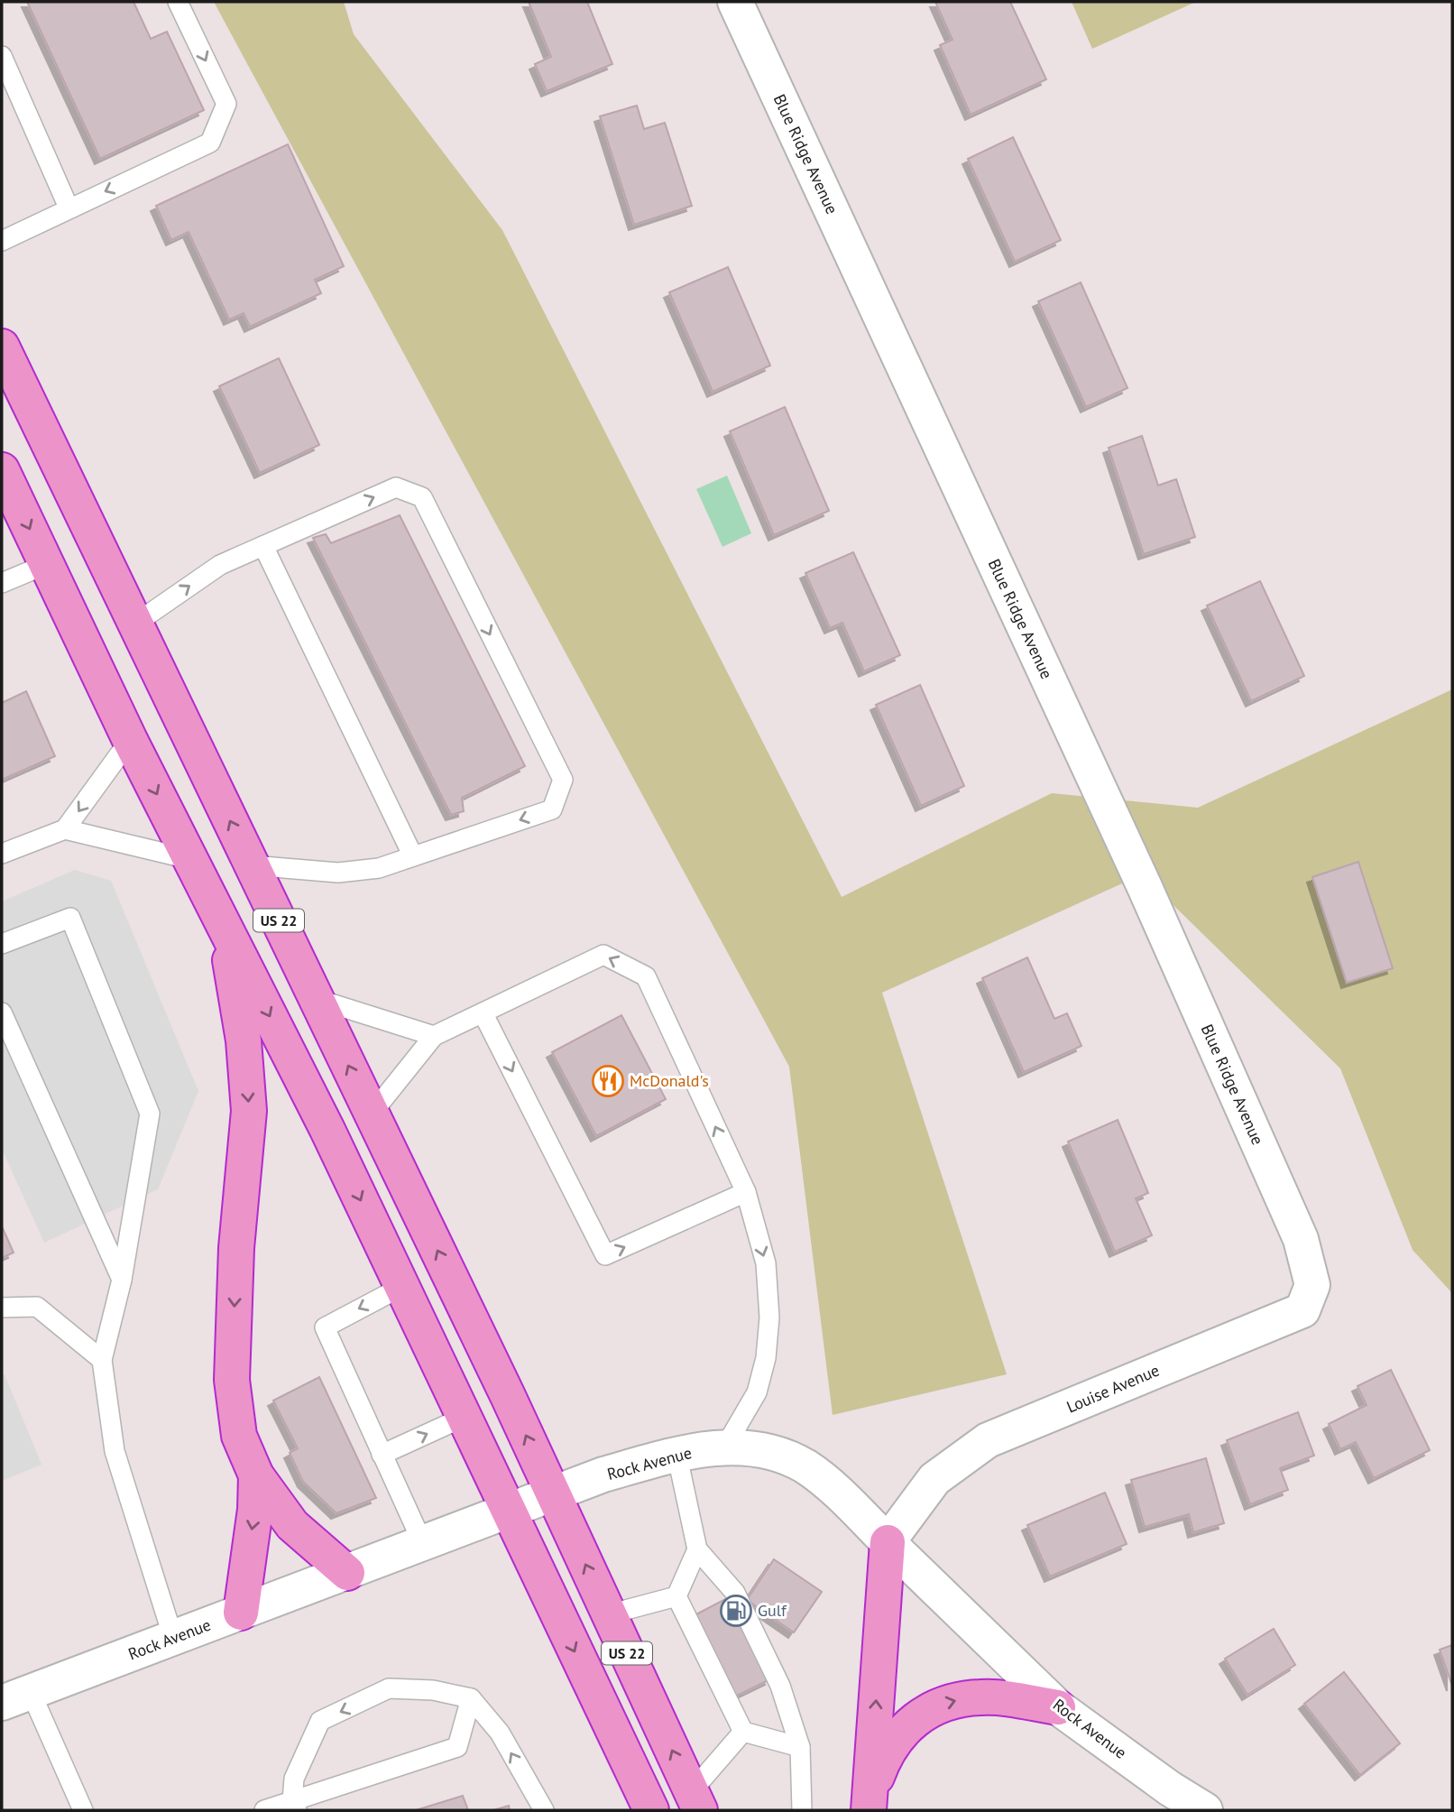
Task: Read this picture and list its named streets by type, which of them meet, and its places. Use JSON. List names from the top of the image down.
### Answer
{
  "streets": {
    "highway": ["US 22"],
    "street": ["Blue Ridge Avenue", "Louise Avenue", "Rock Avenue"]
  },
  "crossings": [
    ["Blue Ridge Avenue", "Louise Avenue"],
    ["US 22", "Rock Avenue"],
    ["Louise Avenue", "Rock Avenue"]
  ],
  "places": {
    "restaurant": ["McDonald's"],
    "fuel station": ["Gulf"]
  }
}
